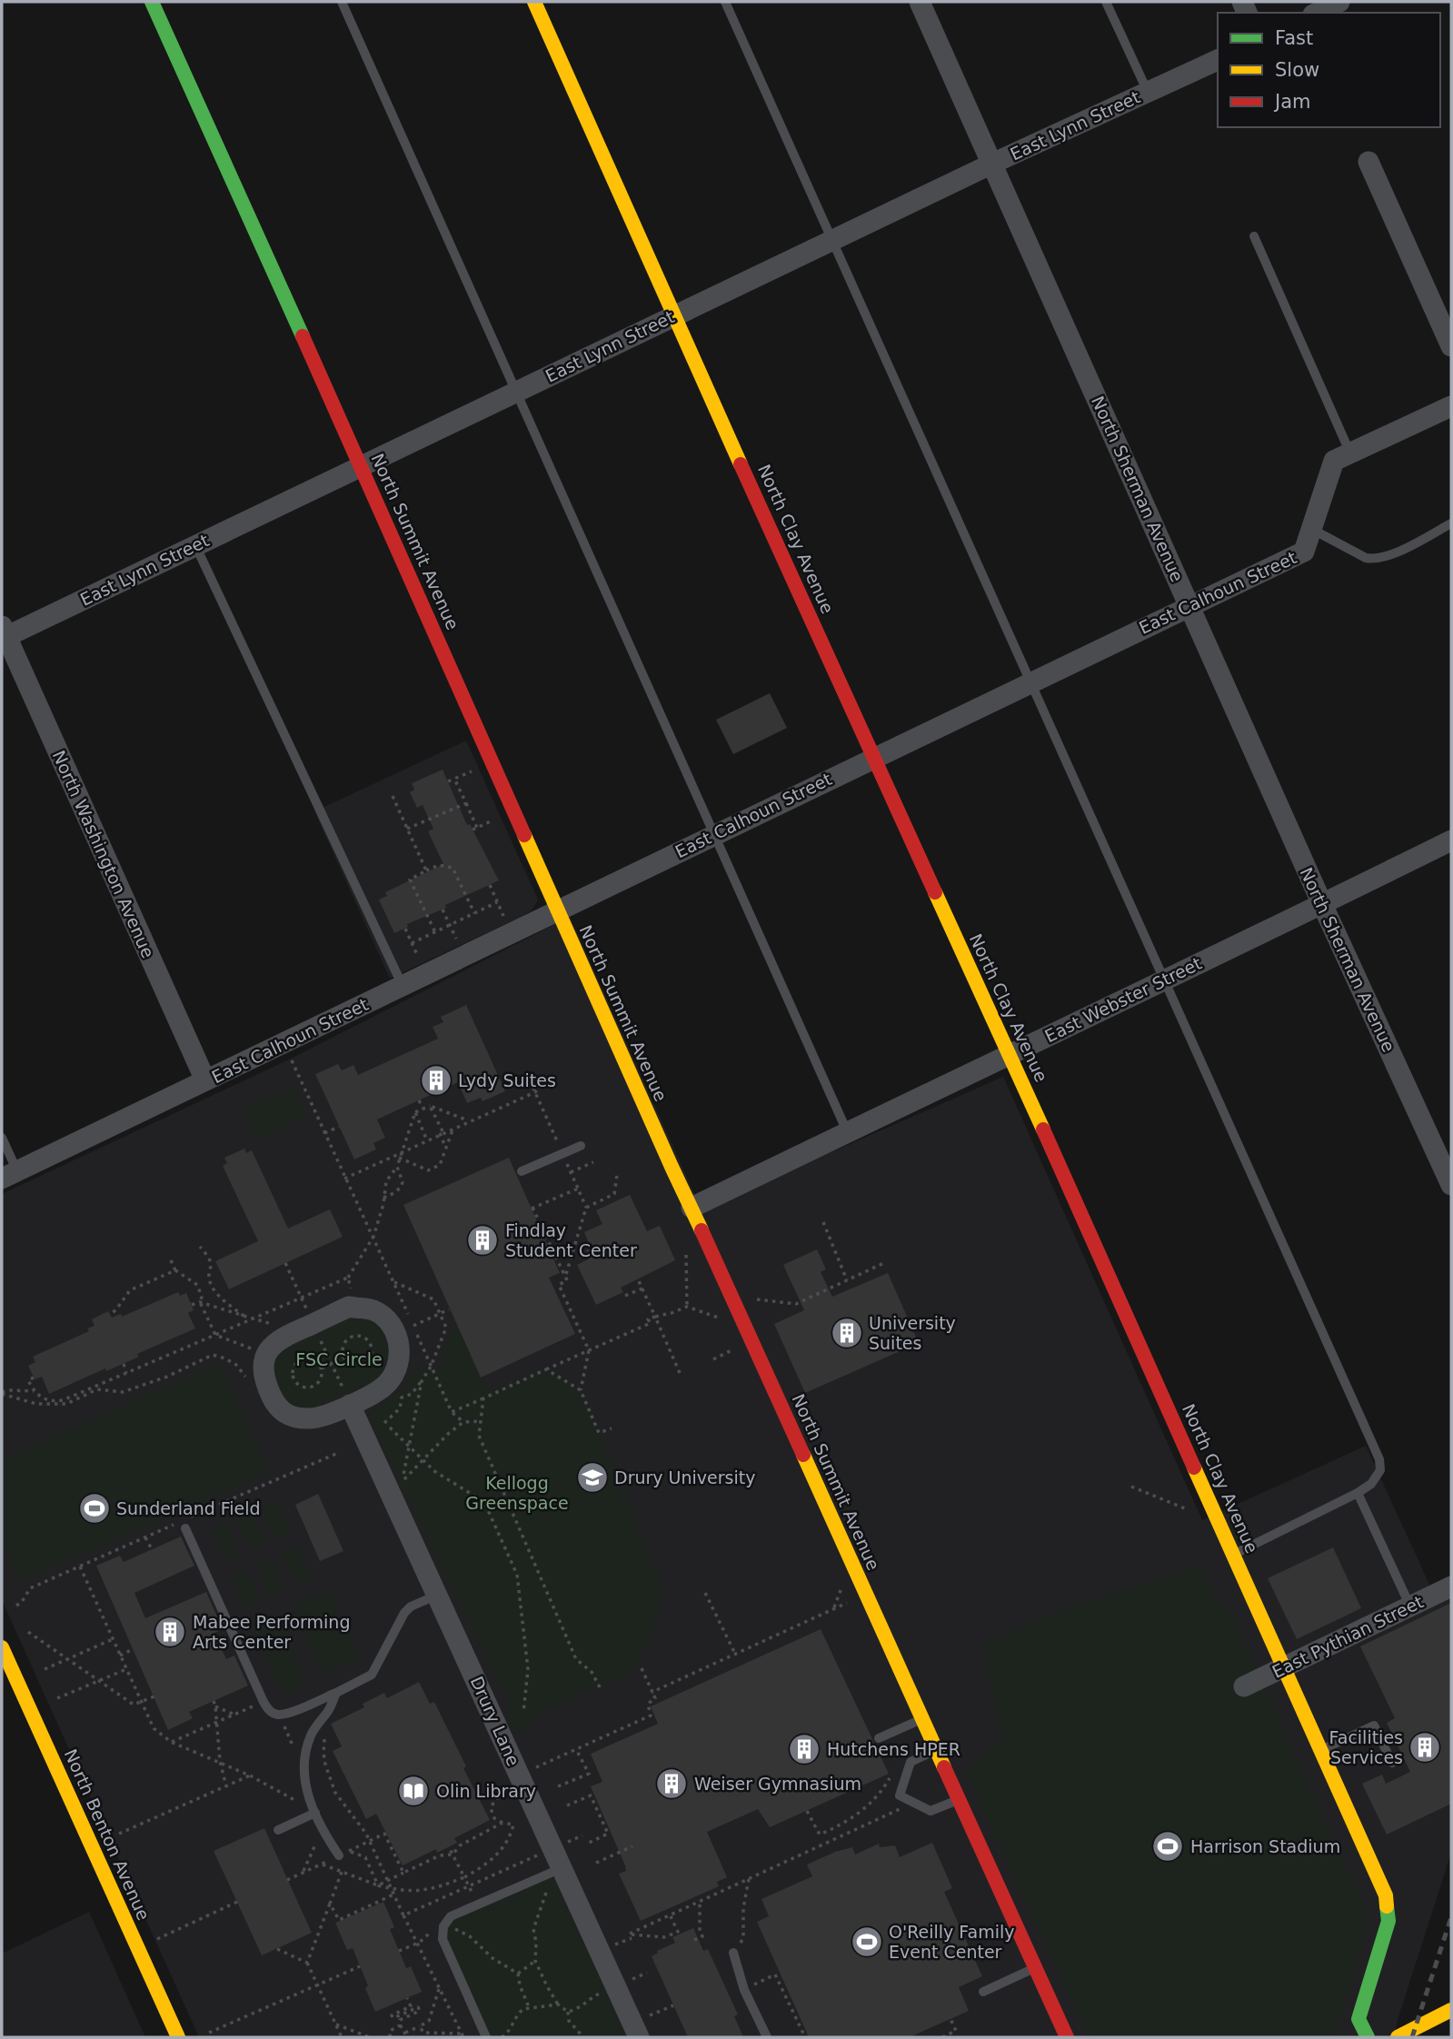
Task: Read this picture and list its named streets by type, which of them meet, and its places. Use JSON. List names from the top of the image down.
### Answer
{
  "streets": {
    "street": [
      "East Lynn Street",
      "North Sherman Avenue",
      "North Clay Avenue",
      "North Summit Avenue",
      "East Calhoun Street",
      "North Washington Avenue",
      "East Webster Street",
      "East Pythian Street",
      "Drury Lane",
      "North Benton Avenue"
    ]
  },
  "crossings": [
    ["East Lynn Street", "North Sherman Avenue"],
    ["East Lynn Street", "North Clay Avenue"],
    ["East Lynn Street", "North Summit Avenue"],
    ["East Lynn Street", "North Washington Avenue"],
    ["North Sherman Avenue", "East Calhoun Street"],
    ["North Sherman Avenue", "East Webster Street"],
    ["North Clay Avenue", "East Calhoun Street"],
    ["North Clay Avenue", "East Webster Street"],
    ["North Clay Avenue", "East Pythian Street"],
    ["North Summit Avenue", "East Calhoun Street"],
    ["North Summit Avenue", "East Webster Street"],
    ["East Calhoun Street", "North Washington Avenue"]
  ],
  "parks": ["FSC Circle", "Kellogg Greenspace"],
  "places": {
    "building": [
      "Lydy Suites",
      "Findlay Student Center",
      "University Suites",
      "Mabee Performing Arts Center",
      "Facilities Services",
      "Hutchens HPER",
      "Weiser Gymnasium"
    ],
    "school or university": ["Drury University"],
    "sports": ["Sunderland Field", "Harrison Stadium", "O'Reilly Family Event Center"],
    "library": ["Olin Library"]
  },
  "legend": ["Fast", "Slow", "Jam"]
}
